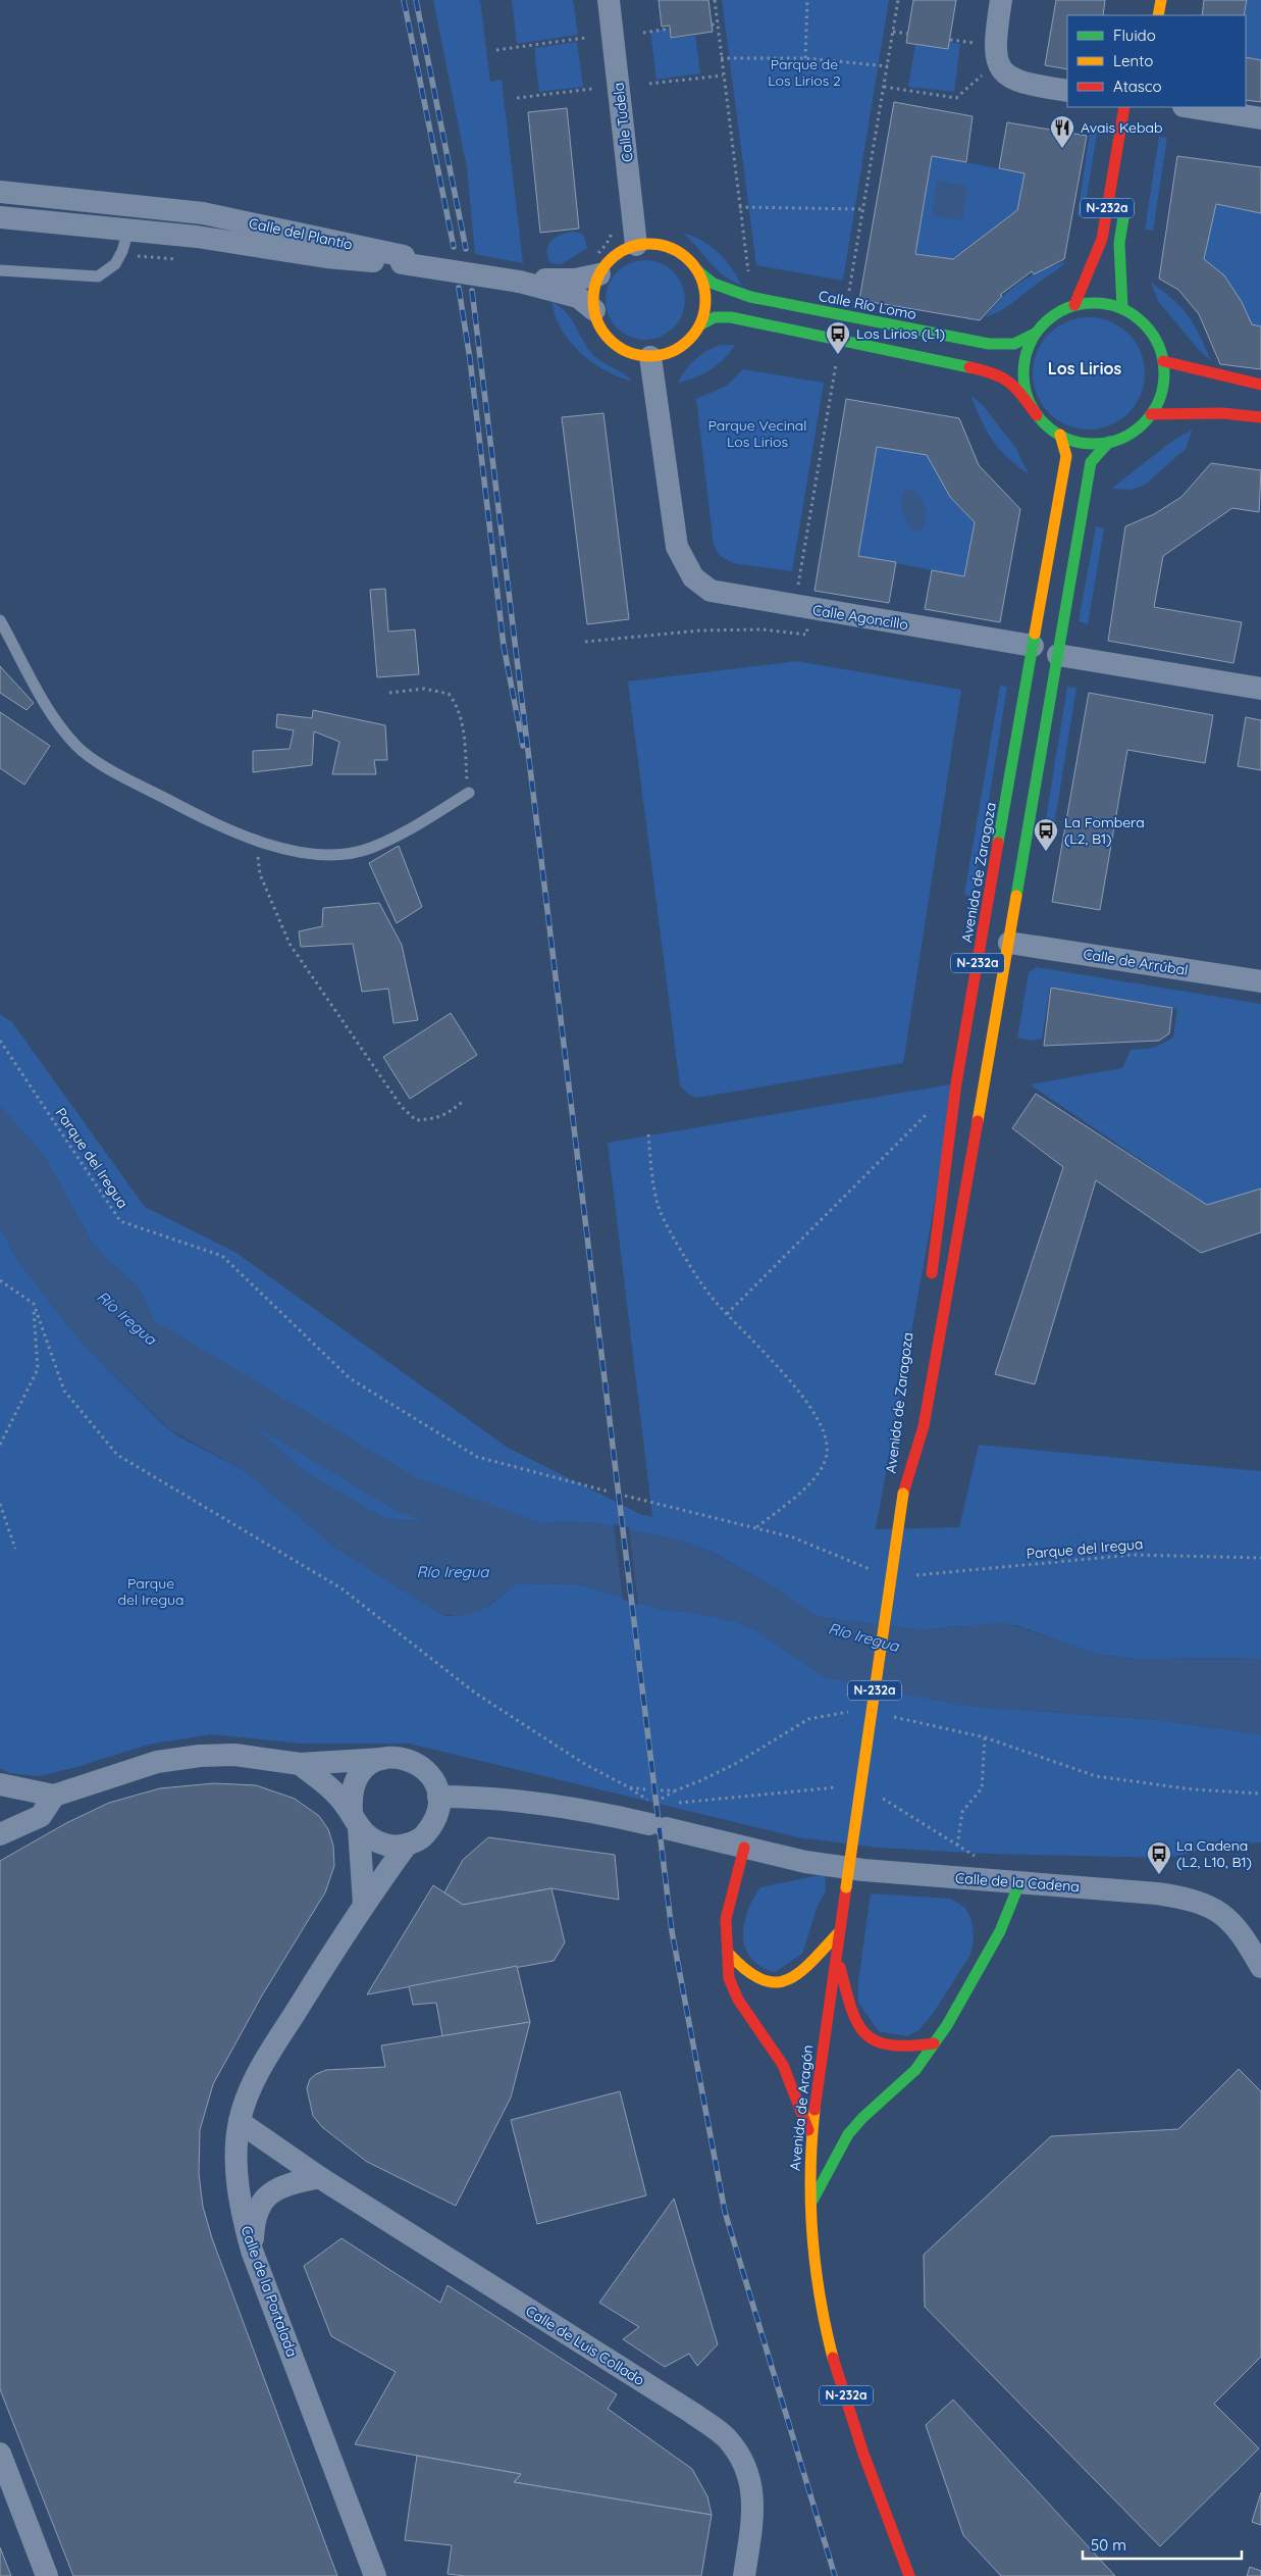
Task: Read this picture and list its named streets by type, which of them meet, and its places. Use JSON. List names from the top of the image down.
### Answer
{
  "streets": {
    "main road": [
      "N-232a",
      "Calle Río Lomo",
      "Avenida de Zaragoza",
      "Avenida de Aragón"
    ],
    "street": [
      "Calle Tudela",
      "Calle del Plantío",
      "Calle Agoncillo",
      "Calle de Arrúbal",
      "Calle de la Cadena",
      "Calle de la Portalada",
      "Calle de Luis Collado"
    ],
    "path": ["Parque del Iregua"]
  },
  "crossings": [
    ["Calle Tudela", "Calle del Plantío"],
    ["Calle Tudela", "Calle Río Lomo"],
    ["Calle Tudela", "Calle Agoncillo"],
    ["N-232a", "Calle Río Lomo"],
    ["N-232a", "Avenida de Zaragoza"],
    ["N-232a", "Avenida de Aragón"],
    ["Calle del Plantío", "Calle Río Lomo"],
    ["Calle del Plantío", "Calle Agoncillo"],
    ["Calle Río Lomo", "Calle Agoncillo"],
    ["Calle Río Lomo", "Avenida de Zaragoza"],
    ["Calle Agoncillo", "Avenida de Zaragoza"],
    ["Avenida de Zaragoza", "Calle de Arrúbal"],
    ["Calle de la Cadena", "Calle de la Portalada"],
    ["Calle de la Portalada", "Calle de Luis Collado"]
  ],
  "districts": ["Los Lirios"],
  "water": ["Río Iregua"],
  "parks": ["Parque de Los Lirios 2", "Parque Vecinal Los Lirios", "Parque del Iregua"],
  "places": {
    "restaurant": ["Avais Kebab"],
    "bus stop": ["Los Lirios (L1)", "La Fombera (L2, B1)", "La Cadena (L2, L10, B1)"]
  },
  "legend": ["Fluido", "Lento", "Atasco"],
  "scale_bar": "50 m"
}
